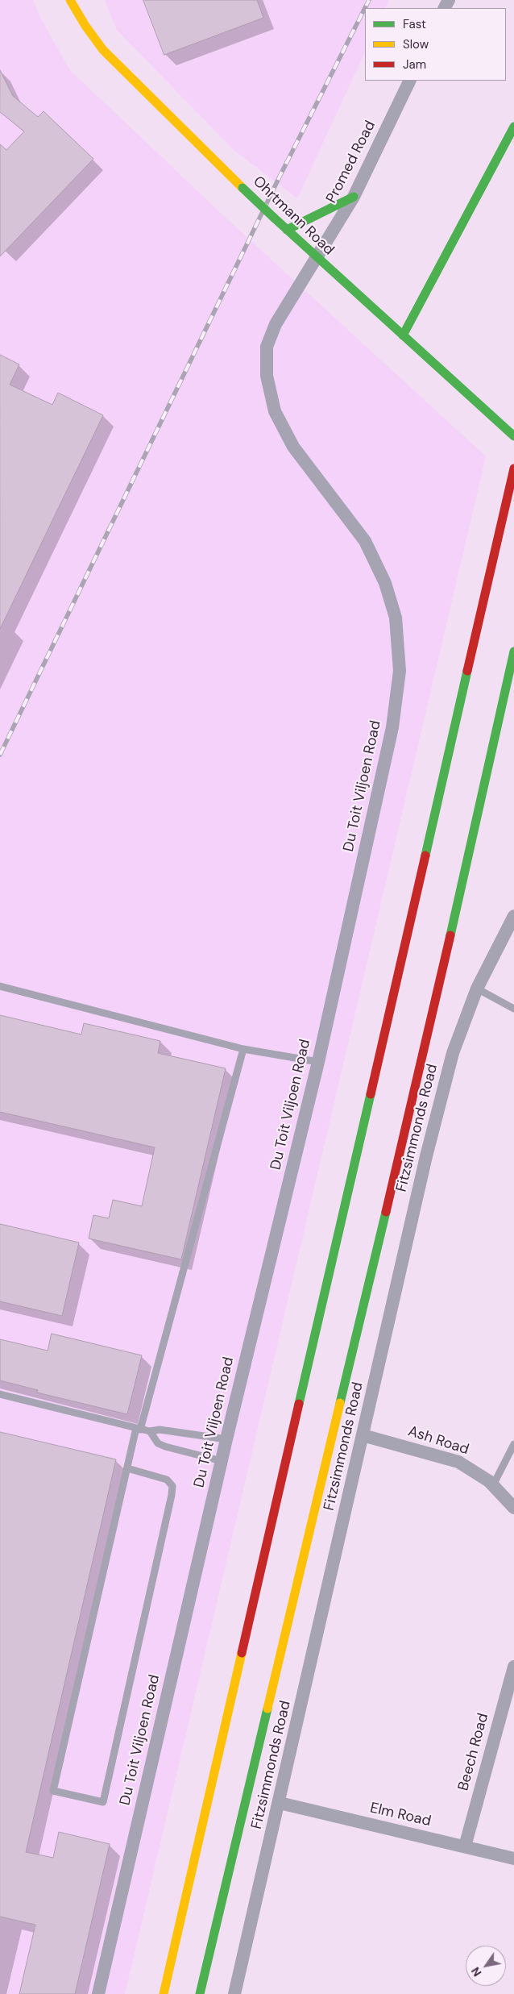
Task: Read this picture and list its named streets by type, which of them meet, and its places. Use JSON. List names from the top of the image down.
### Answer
{
  "streets": {
    "main road": ["Ohrtmann Road"],
    "street": [
      "Promed Road",
      "Du Toit Viljoen Road",
      "Fitzsimmonds Road",
      "Ash Road",
      "Beech Road",
      "Elm Road"
    ]
  },
  "crossings": [
    ["Promed Road", "Ohrtmann Road"],
    ["Promed Road", "Du Toit Viljoen Road"],
    ["Ohrtmann Road", "Du Toit Viljoen Road"],
    ["Fitzsimmonds Road", "Ash Road"],
    ["Fitzsimmonds Road", "Elm Road"],
    ["Beech Road", "Elm Road"]
  ],
  "legend": ["Fast", "Slow", "Jam"],
  "north": "bottom left"
}
